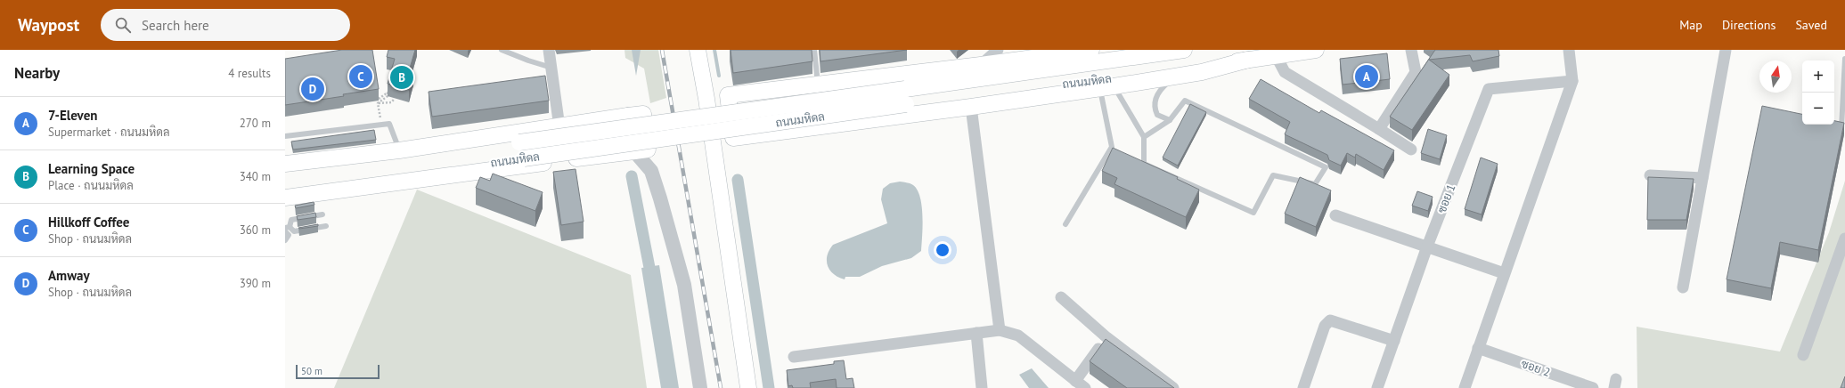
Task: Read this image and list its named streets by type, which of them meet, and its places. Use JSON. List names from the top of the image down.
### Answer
{
  "streets": {
    "main road": ["ถนนมหิดล"],
    "street": ["ซอย 1", "ซอย 2"]
  },
  "scale_bar": "50 m",
  "north": "top",
  "page": {
    "header": "Waypost",
    "search": "Search here",
    "nav": ["Map", "Directions", "Saved"],
    "heading": ["Nearby", "4 results"],
    "map_buttons": ["+", "−"],
    "pins": [
      "A",
      "C",
      "B",
      "D"
    ],
    "list": [
      {
        "mark": "A",
        "name": "7-Eleven",
        "note": "Supermarket · ถนนมหิดล",
        "value": "270 m"
      },
      {
        "mark": "B",
        "name": "Learning Space",
        "note": "Place · ถนนมหิดล",
        "value": "340 m"
      },
      {
        "mark": "C",
        "name": "Hillkoff Coffee",
        "note": "Shop · ถนนมหิดล",
        "value": "360 m"
      },
      {
        "mark": "D",
        "name": "Amway",
        "note": "Shop · ถนนมหิดล",
        "value": "390 m"
      }
    ],
    "scale": "50 m"
  }
}
